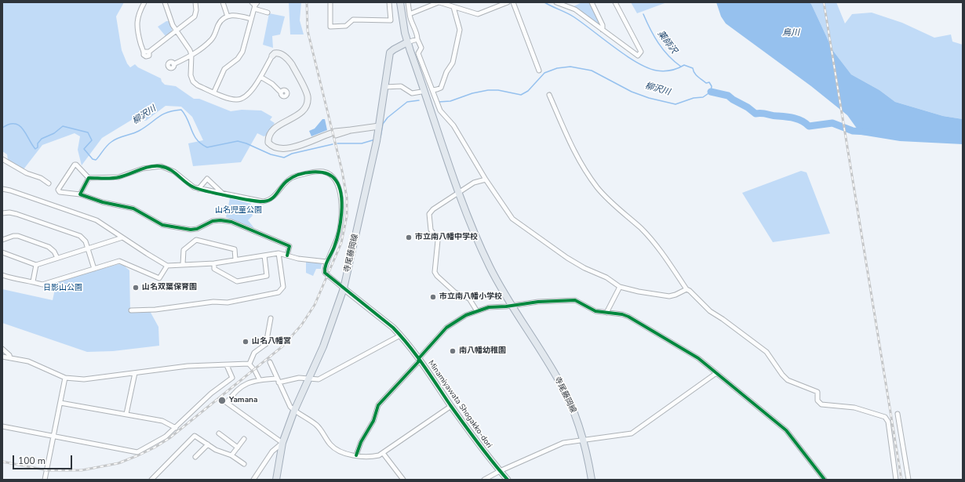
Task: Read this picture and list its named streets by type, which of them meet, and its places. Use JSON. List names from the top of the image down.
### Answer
{
  "streets": {
    "main road": ["寺尾藤岡線"],
    "street": ["Minamiyawata Shogakko-dori"]
  },
  "crossings": [
    ["寺尾藤岡線", "Minamiyawata Shogakko-dori"]
  ],
  "water": ["烏川", "薬師沢", "柳沢川"],
  "parks": ["山名児童公園", "日影山公園"],
  "places": [
    "市立南八幡中学校",
    "山名双葉保育園",
    "市立南八幡小学校",
    "山名八幡宮",
    "南八幡幼稚園",
    "Yamana"
  ],
  "scale_bar": "100 m"
}
